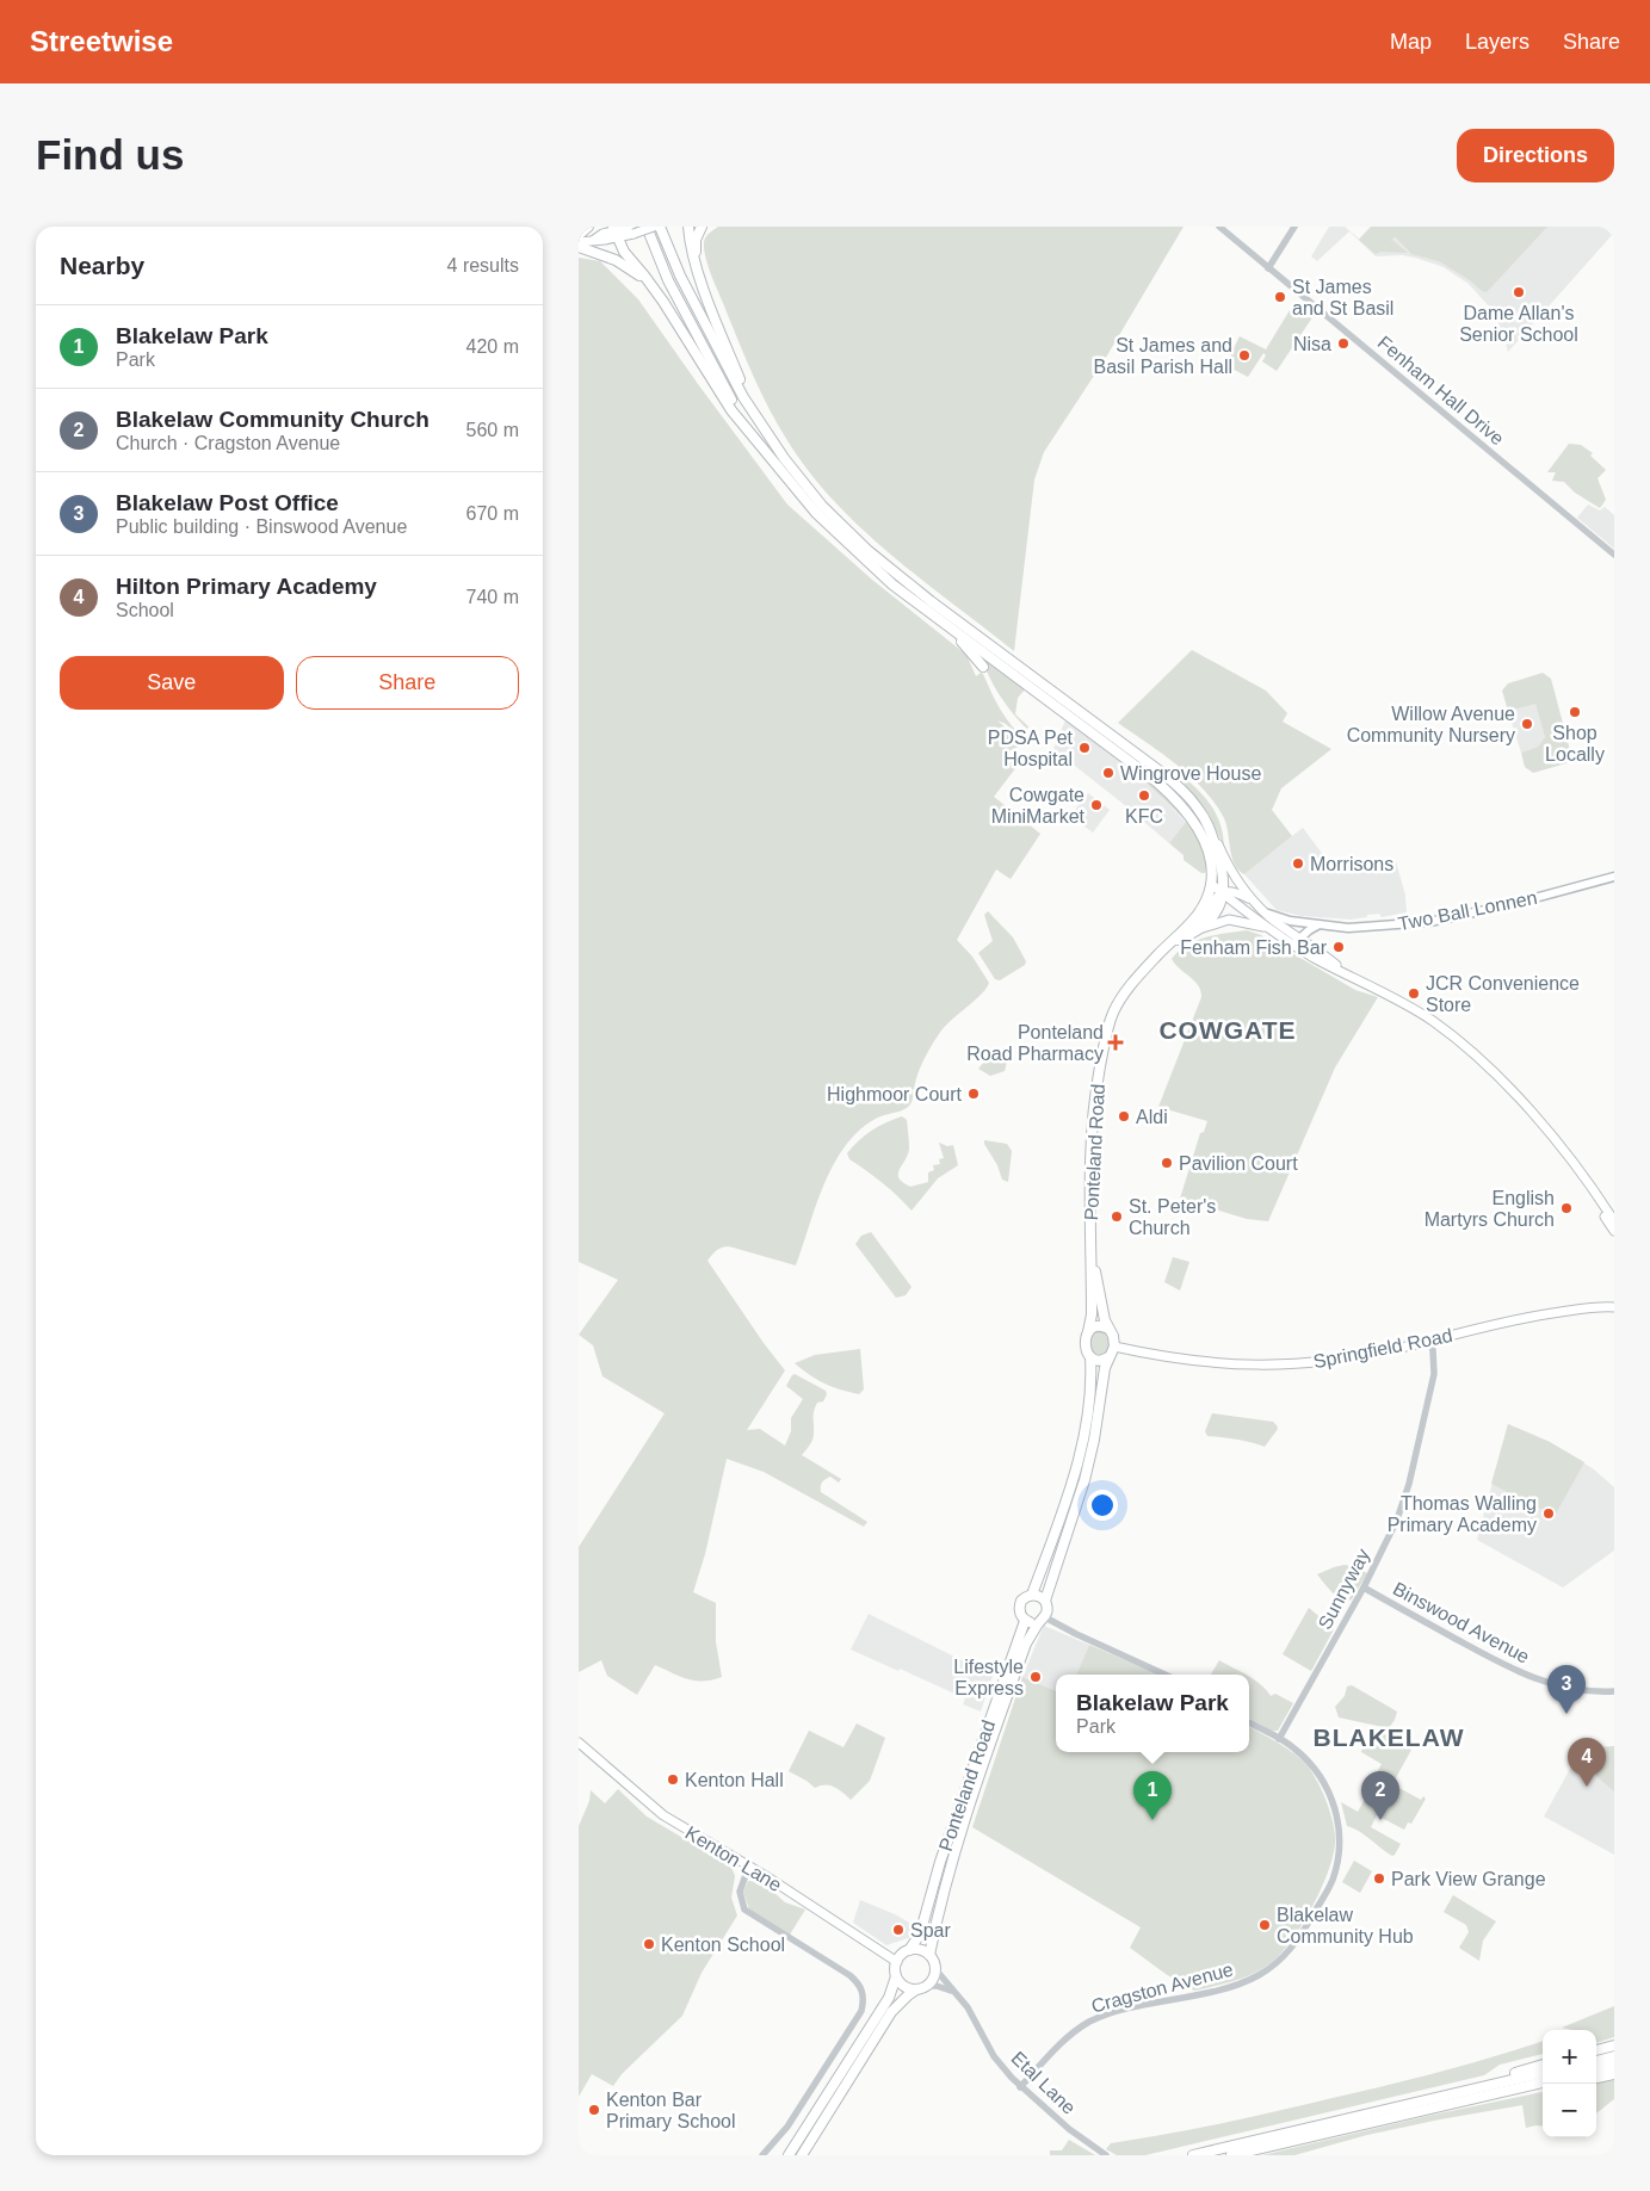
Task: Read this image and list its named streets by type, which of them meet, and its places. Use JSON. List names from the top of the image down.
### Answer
{
  "streets": {
    "highway": ["Ponteland Road"],
    "main road": ["Two Ball Lonnen", "Springfield Road", "Kenton Lane"],
    "street": [
      "Fenham Hall Drive",
      "Sunnyway",
      "Binswood Avenue",
      "Cragston Avenue",
      "Etal Lane"
    ]
  },
  "crossings": [
    ["Ponteland Road", "Springfield Road"],
    ["Ponteland Road", "Kenton Lane"],
    ["Ponteland Road", "Etal Lane"],
    ["Springfield Road", "Sunnyway"],
    ["Sunnyway", "Binswood Avenue"],
    ["Sunnyway", "Cragston Avenue"],
    ["Kenton Lane", "Etal Lane"],
    ["Cragston Avenue", "Etal Lane"]
  ],
  "districts": ["COWGATE", "BLAKELAW"],
  "places": {
    "other": [
      "Dame Allan's Senior School",
      "St James and St Basil",
      "Nisa",
      "St James and Basil Parish Hall",
      "Shop Locally",
      "Willow Avenue Community Nursery",
      "PDSA Pet Hospital",
      "Wingrove House",
      "KFC",
      "Cowgate MiniMarket",
      "Morrisons",
      "Fenham Fish Bar",
      "JCR Convenience Store",
      "Highmoor Court",
      "Aldi",
      "Pavilion Court",
      "English Martyrs Church",
      "St. Peter's Church",
      "Thomas Walling Primary Academy",
      "Lifestyle Express",
      "Kenton Hall",
      "Park View Grange",
      "Blakelaw Community Hub",
      "Spar",
      "Kenton School",
      "Kenton Bar Primary School"
    ],
    "health": ["Ponteland Road Pharmacy"]
  },
  "page": {
    "header": "Streetwise",
    "nav": ["Map", "Layers", "Share"],
    "buttons": [
      "Directions",
      ["Save", "Share"]
    ],
    "title": "Find us",
    "heading": ["Nearby", "4 results"],
    "list": [
      {
        "mark": "1",
        "name": "Blakelaw Park",
        "note": "Park",
        "value": "420 m"
      },
      {
        "mark": "2",
        "name": "Blakelaw Community Church",
        "note": "Church · Cragston Avenue",
        "value": "560 m"
      },
      {
        "mark": "3",
        "name": "Blakelaw Post Office",
        "note": "Public building · Binswood Avenue",
        "value": "670 m"
      },
      {
        "mark": "4",
        "name": "Hilton Primary Academy",
        "note": "School",
        "value": "740 m"
      }
    ],
    "pins": [
      "3",
      "4",
      "1",
      "2"
    ],
    "popup": ["Blakelaw Park", "Park"],
    "map_buttons": ["+", "−"]
  }
}
